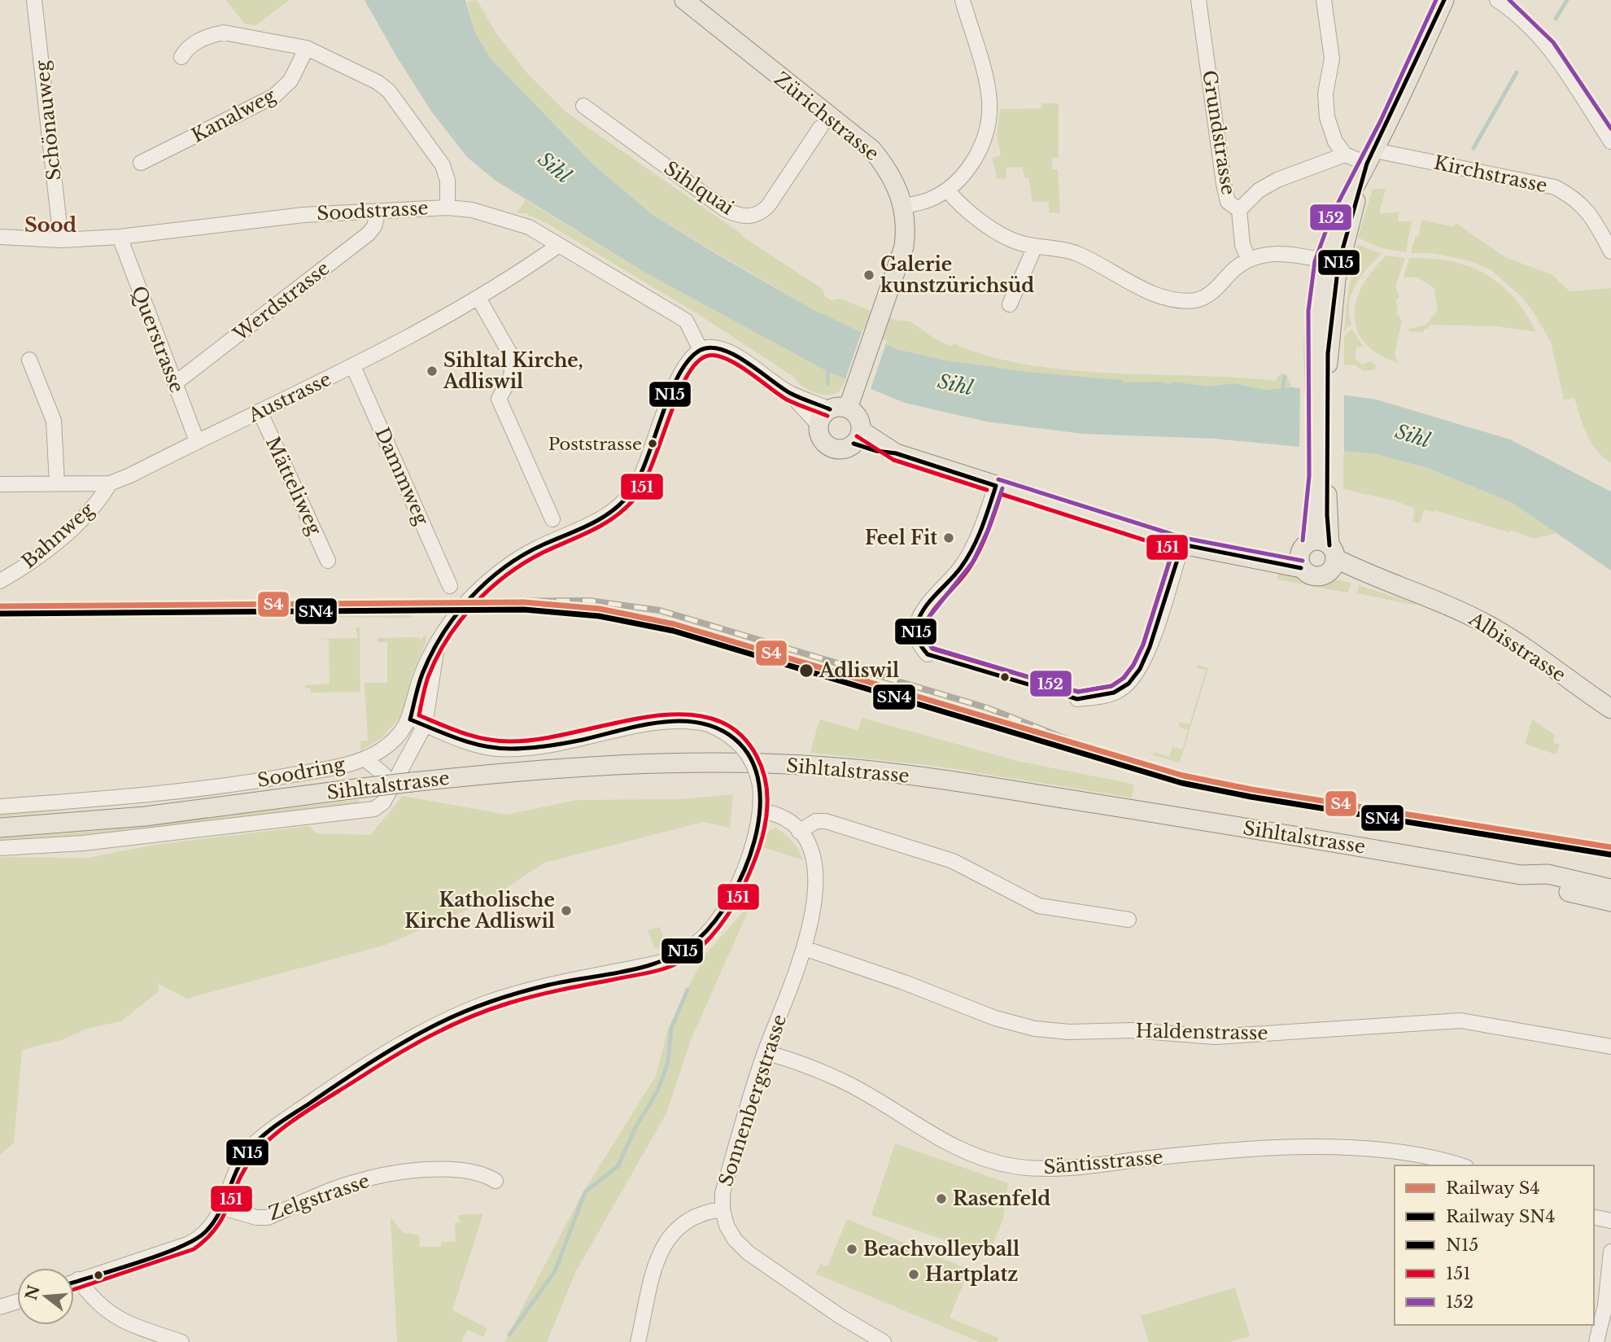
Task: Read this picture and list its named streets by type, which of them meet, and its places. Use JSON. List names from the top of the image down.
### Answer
{
  "streets": {
    "main road": ["Zürichstrasse", "Albisstrasse", "Sihltalstrasse"],
    "street": [
      "Kanalweg",
      "Schönauweg",
      "Grundstrasse",
      "Kirchstrasse",
      "Sihlquai",
      "Soodstrasse",
      "Werdstrasse",
      "Querstrasse",
      "Austrasse",
      "Dammweg",
      "Mätteliweg",
      "Bahnweg",
      "Soodring",
      "Haldenstrasse",
      "Sonnenbergstrasse",
      "Säntisstrasse",
      "Zelgstrasse"
    ]
  },
  "crossings": [
    ["Schönauweg", "Soodstrasse"],
    ["Soodstrasse", "Werdstrasse"],
    ["Soodstrasse", "Querstrasse"],
    ["Soodstrasse", "Austrasse"],
    ["Werdstrasse", "Querstrasse"],
    ["Querstrasse", "Austrasse"],
    ["Austrasse", "Dammweg"],
    ["Austrasse", "Mätteliweg"],
    ["Austrasse", "Bahnweg"],
    ["Haldenstrasse", "Sonnenbergstrasse"],
    ["Sonnenbergstrasse", "Säntisstrasse"]
  ],
  "districts": ["Sood"],
  "water": ["Sihl"],
  "places": [
    "Galerie kunstzürichsüd",
    "Sihltal Kirche, Adliswil",
    "Poststrasse",
    "Feel Fit",
    "Adliswil",
    "Katholische Kirche Adliswil",
    "Rasenfeld",
    "Beachvolleyball",
    "Hartplatz"
  ],
  "lines": [
    "transit line N15",
    "transit line 152",
    "transit line 151",
    "rail line S4",
    "rail line SN4"
  ],
  "legend": [
    "Railway S4",
    "Railway SN4",
    "N15",
    "151",
    "152"
  ],
  "north": "left"
}
